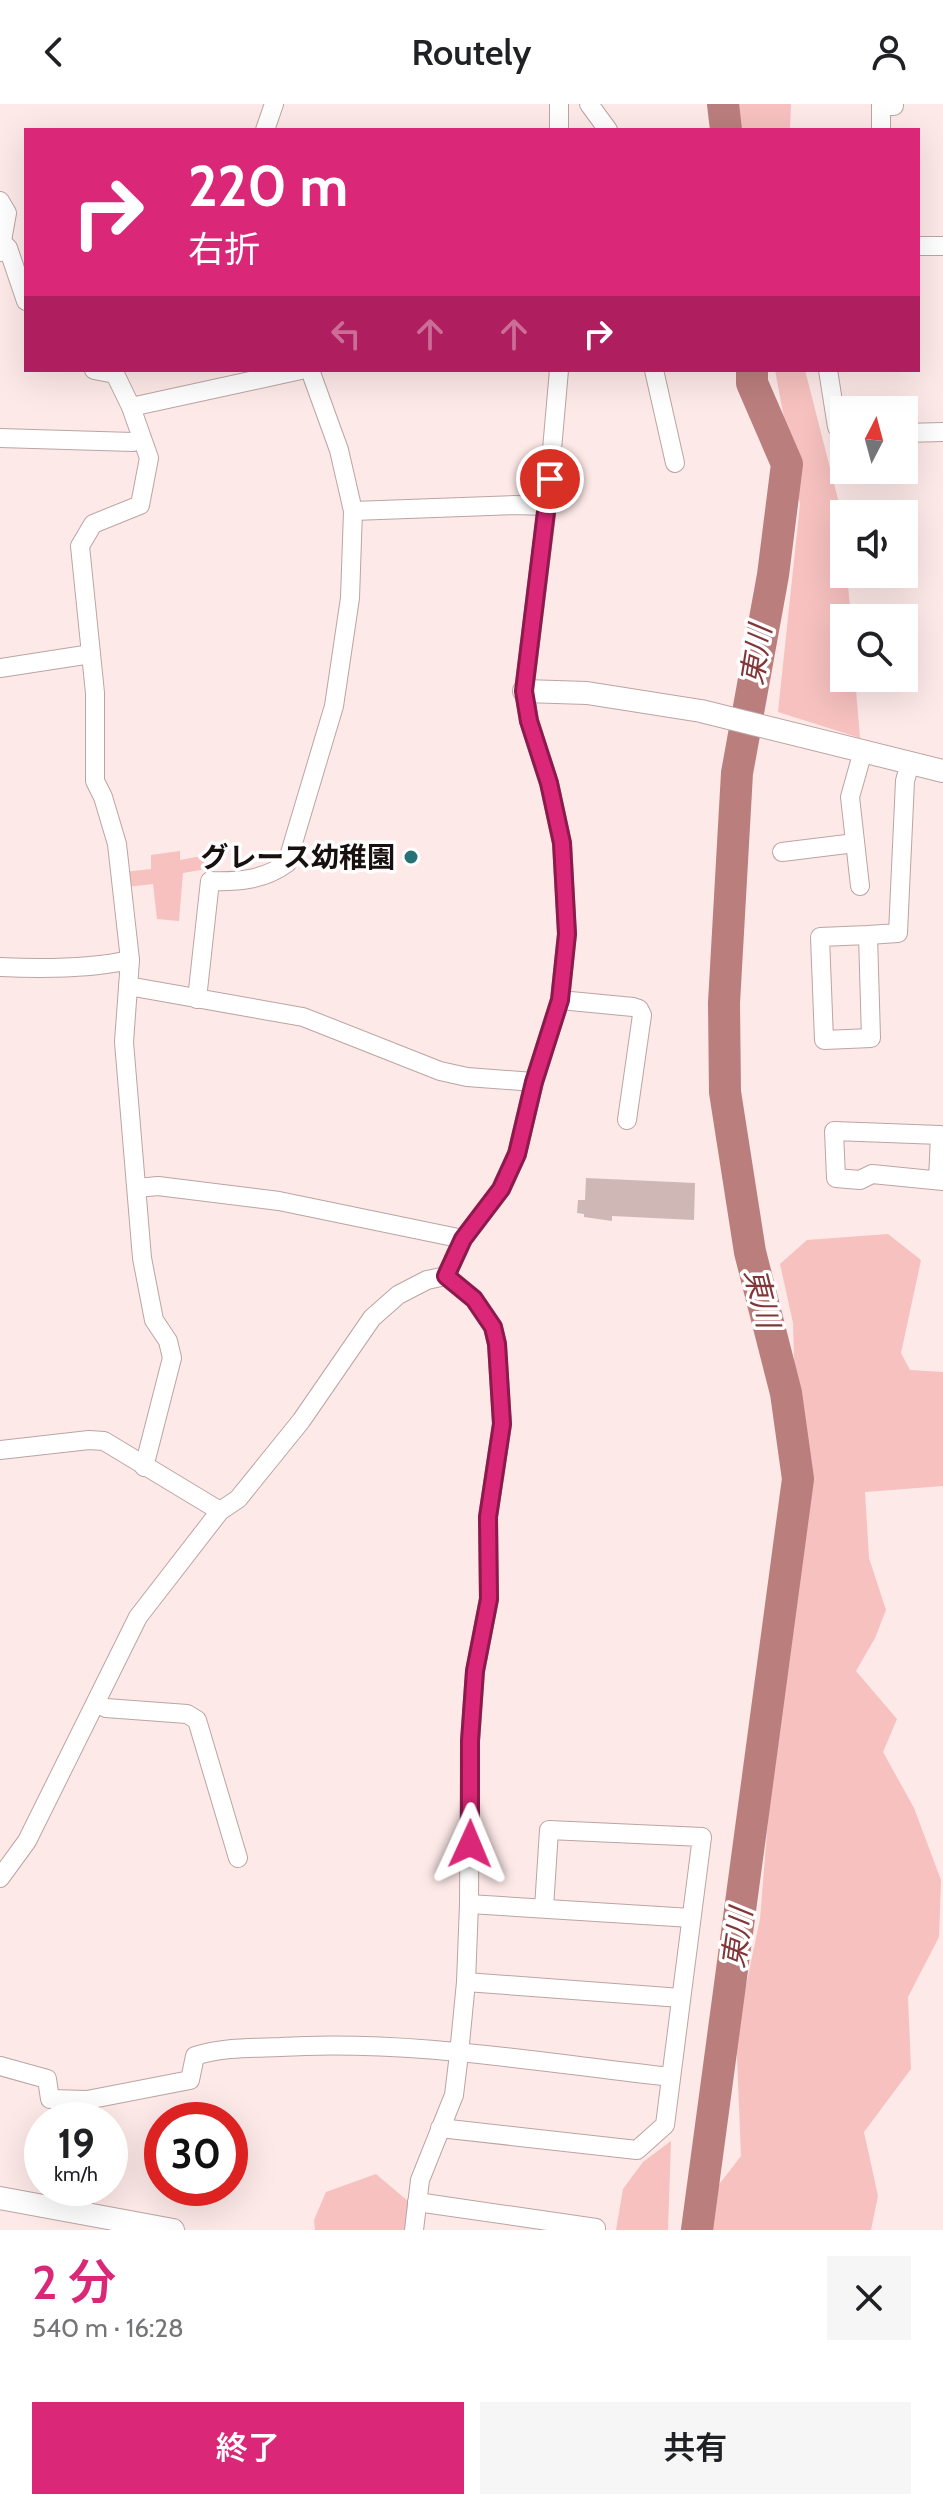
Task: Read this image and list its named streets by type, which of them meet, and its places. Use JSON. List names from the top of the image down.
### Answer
{
  "water": ["東川"],
  "places": ["グレース幼稚園"],
  "north": "top",
  "page": {
    "header": "Routely",
    "turn": ["220 m", "右折"],
    "speed": "19 km/h",
    "limit": "30",
    "heading": ["2 分", "540 m · 16:28"],
    "buttons": ["終了", "共有"]
  }
}
